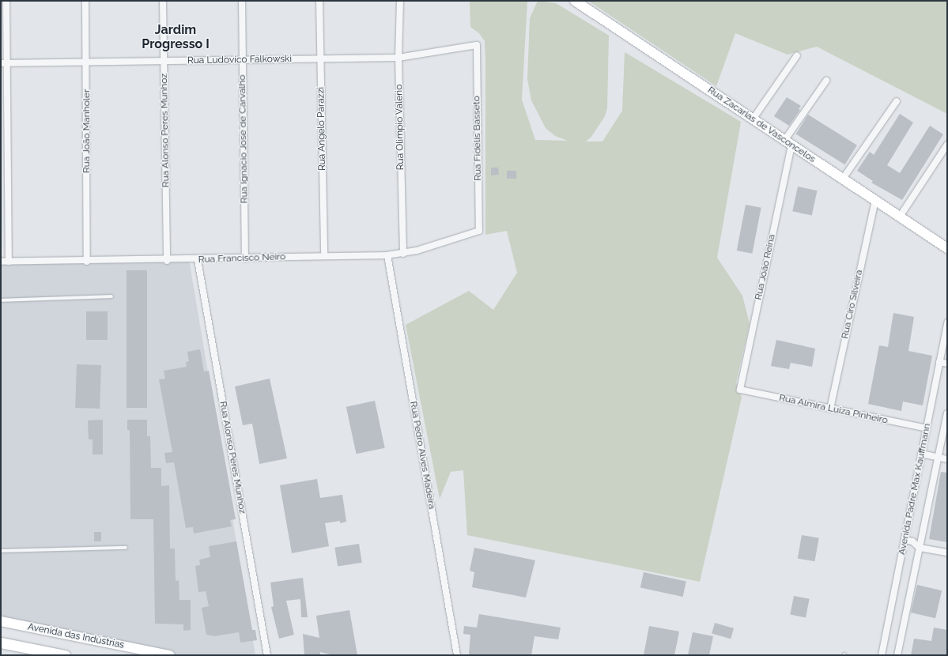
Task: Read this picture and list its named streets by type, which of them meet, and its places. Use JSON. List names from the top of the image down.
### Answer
{
  "streets": {
    "street": [
      "Rua Ludovico Falkowski",
      "Rua Zacarias de Vasconcelos",
      "Rua Olimpio Valerio",
      "Rua Angelo Parazzi",
      "Rua Alonso Peres Munhoz",
      "Rua João Manholer",
      "Rua Fidelis Basseto",
      "Rua Ignacio José de Carvalho",
      "Rua Francisco Neiro",
      "Rua João Reina",
      "Rua Ciro Silveira",
      "Rua Almira Luiza Pinheiro",
      "Rua Pedro Alves Madeira",
      "Avenida Padre Max Kauffmann",
      "Avenida das Indústrias"
    ]
  },
  "crossings": [
    ["Rua Ludovico Falkowski", "Rua Olimpio Valerio"],
    ["Rua Ludovico Falkowski", "Rua Angelo Parazzi"],
    ["Rua Ludovico Falkowski", "Rua Alonso Peres Munhoz"],
    ["Rua Ludovico Falkowski", "Rua João Manholer"],
    ["Rua Ludovico Falkowski", "Rua Fidelis Basseto"],
    ["Rua Ludovico Falkowski", "Rua Ignacio José de Carvalho"],
    ["Rua Zacarias de Vasconcelos", "Rua João Reina"],
    ["Rua Zacarias de Vasconcelos", "Rua Ciro Silveira"],
    ["Rua Olimpio Valerio", "Rua Francisco Neiro"],
    ["Rua Angelo Parazzi", "Rua Francisco Neiro"],
    ["Rua Alonso Peres Munhoz", "Rua Francisco Neiro"],
    ["Rua João Manholer", "Rua Francisco Neiro"],
    ["Rua Fidelis Basseto", "Rua Francisco Neiro"],
    ["Rua Ignacio José de Carvalho", "Rua Francisco Neiro"],
    ["Rua Francisco Neiro", "Rua Pedro Alves Madeira"],
    ["Rua João Reina", "Rua Almira Luiza Pinheiro"],
    ["Rua Ciro Silveira", "Rua Almira Luiza Pinheiro"],
    ["Rua Almira Luiza Pinheiro", "Avenida Padre Max Kauffmann"]
  ],
  "districts": ["Jardim Progresso I"]
}
